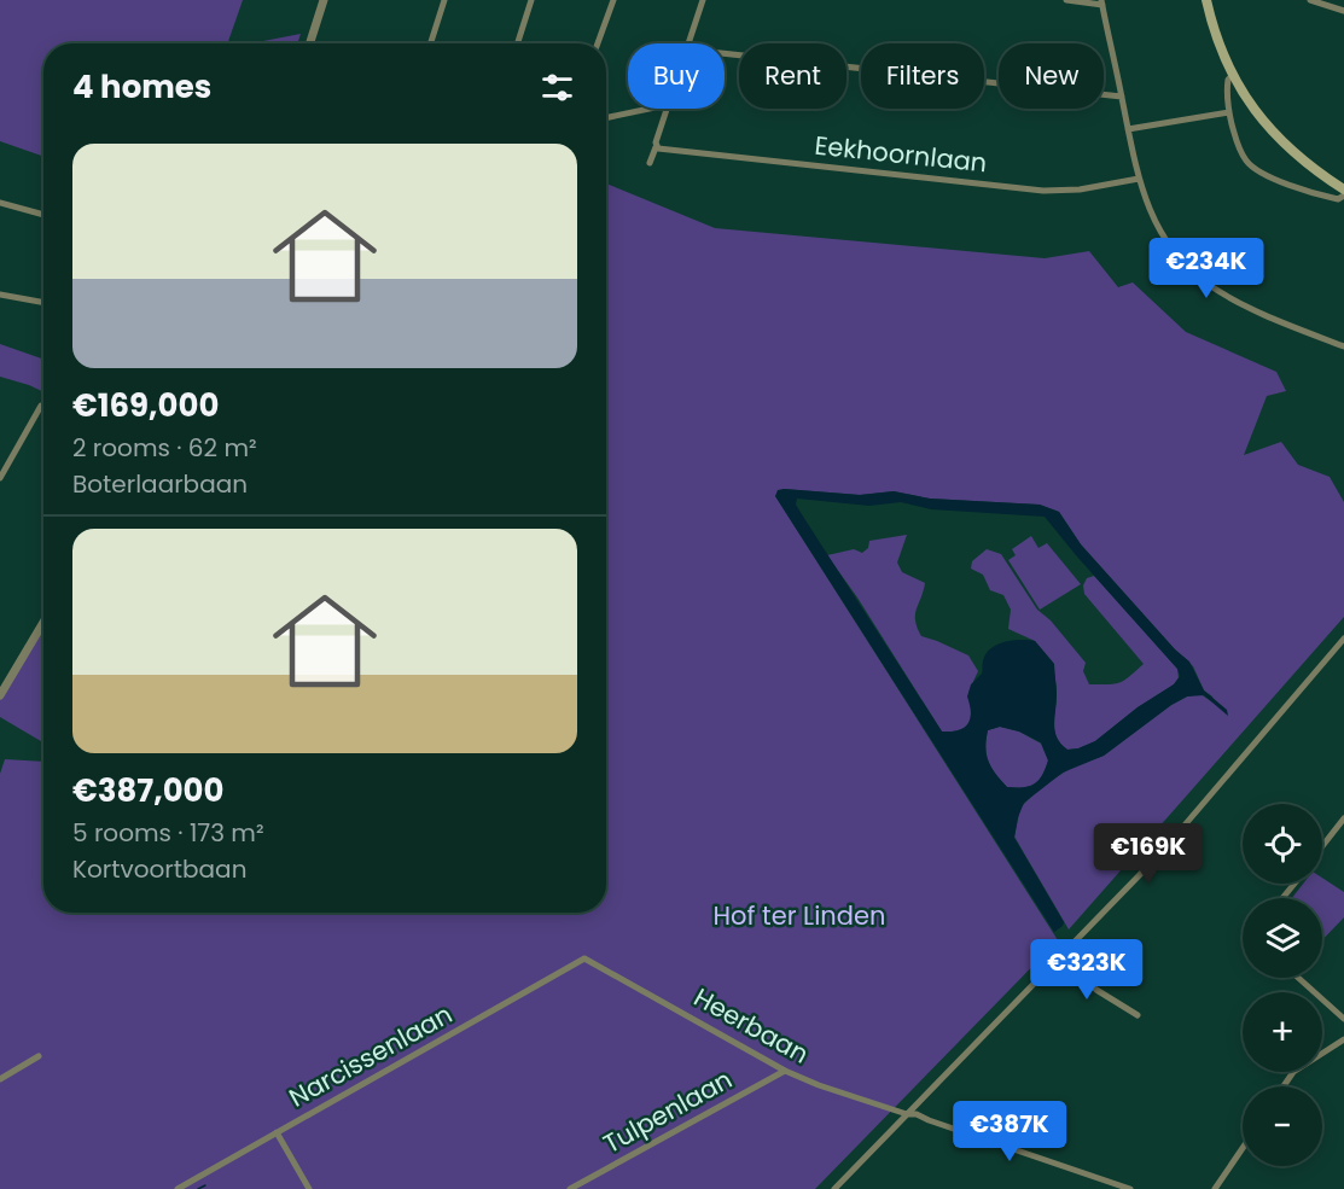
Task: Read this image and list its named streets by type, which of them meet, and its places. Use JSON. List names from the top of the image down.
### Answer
{
  "streets": {
    "street": [
      "Eekhoornlaan",
      "Heerbaan",
      "Narcissenlaan",
      "Tulpenlaan"
    ]
  },
  "crossings": [
    ["Heerbaan", "Narcissenlaan"],
    ["Heerbaan", "Tulpenlaan"]
  ],
  "parks": ["Hof ter Linden"],
  "page": {
    "chip": [
      "Buy",
      "Rent",
      "Filters",
      "New"
    ],
    "heading": "4 homes",
    "list": [
      {
        "name": "€169,000",
        "note": "2 rooms · 62 m² · Boterlaarbaan"
      },
      {
        "name": "€387,000",
        "note": "5 rooms · 173 m² · Kortvoortbaan"
      }
    ],
    "price": [
      "€234K",
      "€169K",
      "€323K",
      "€387K"
    ],
    "map_buttons": ["+", "−"]
  }
}
